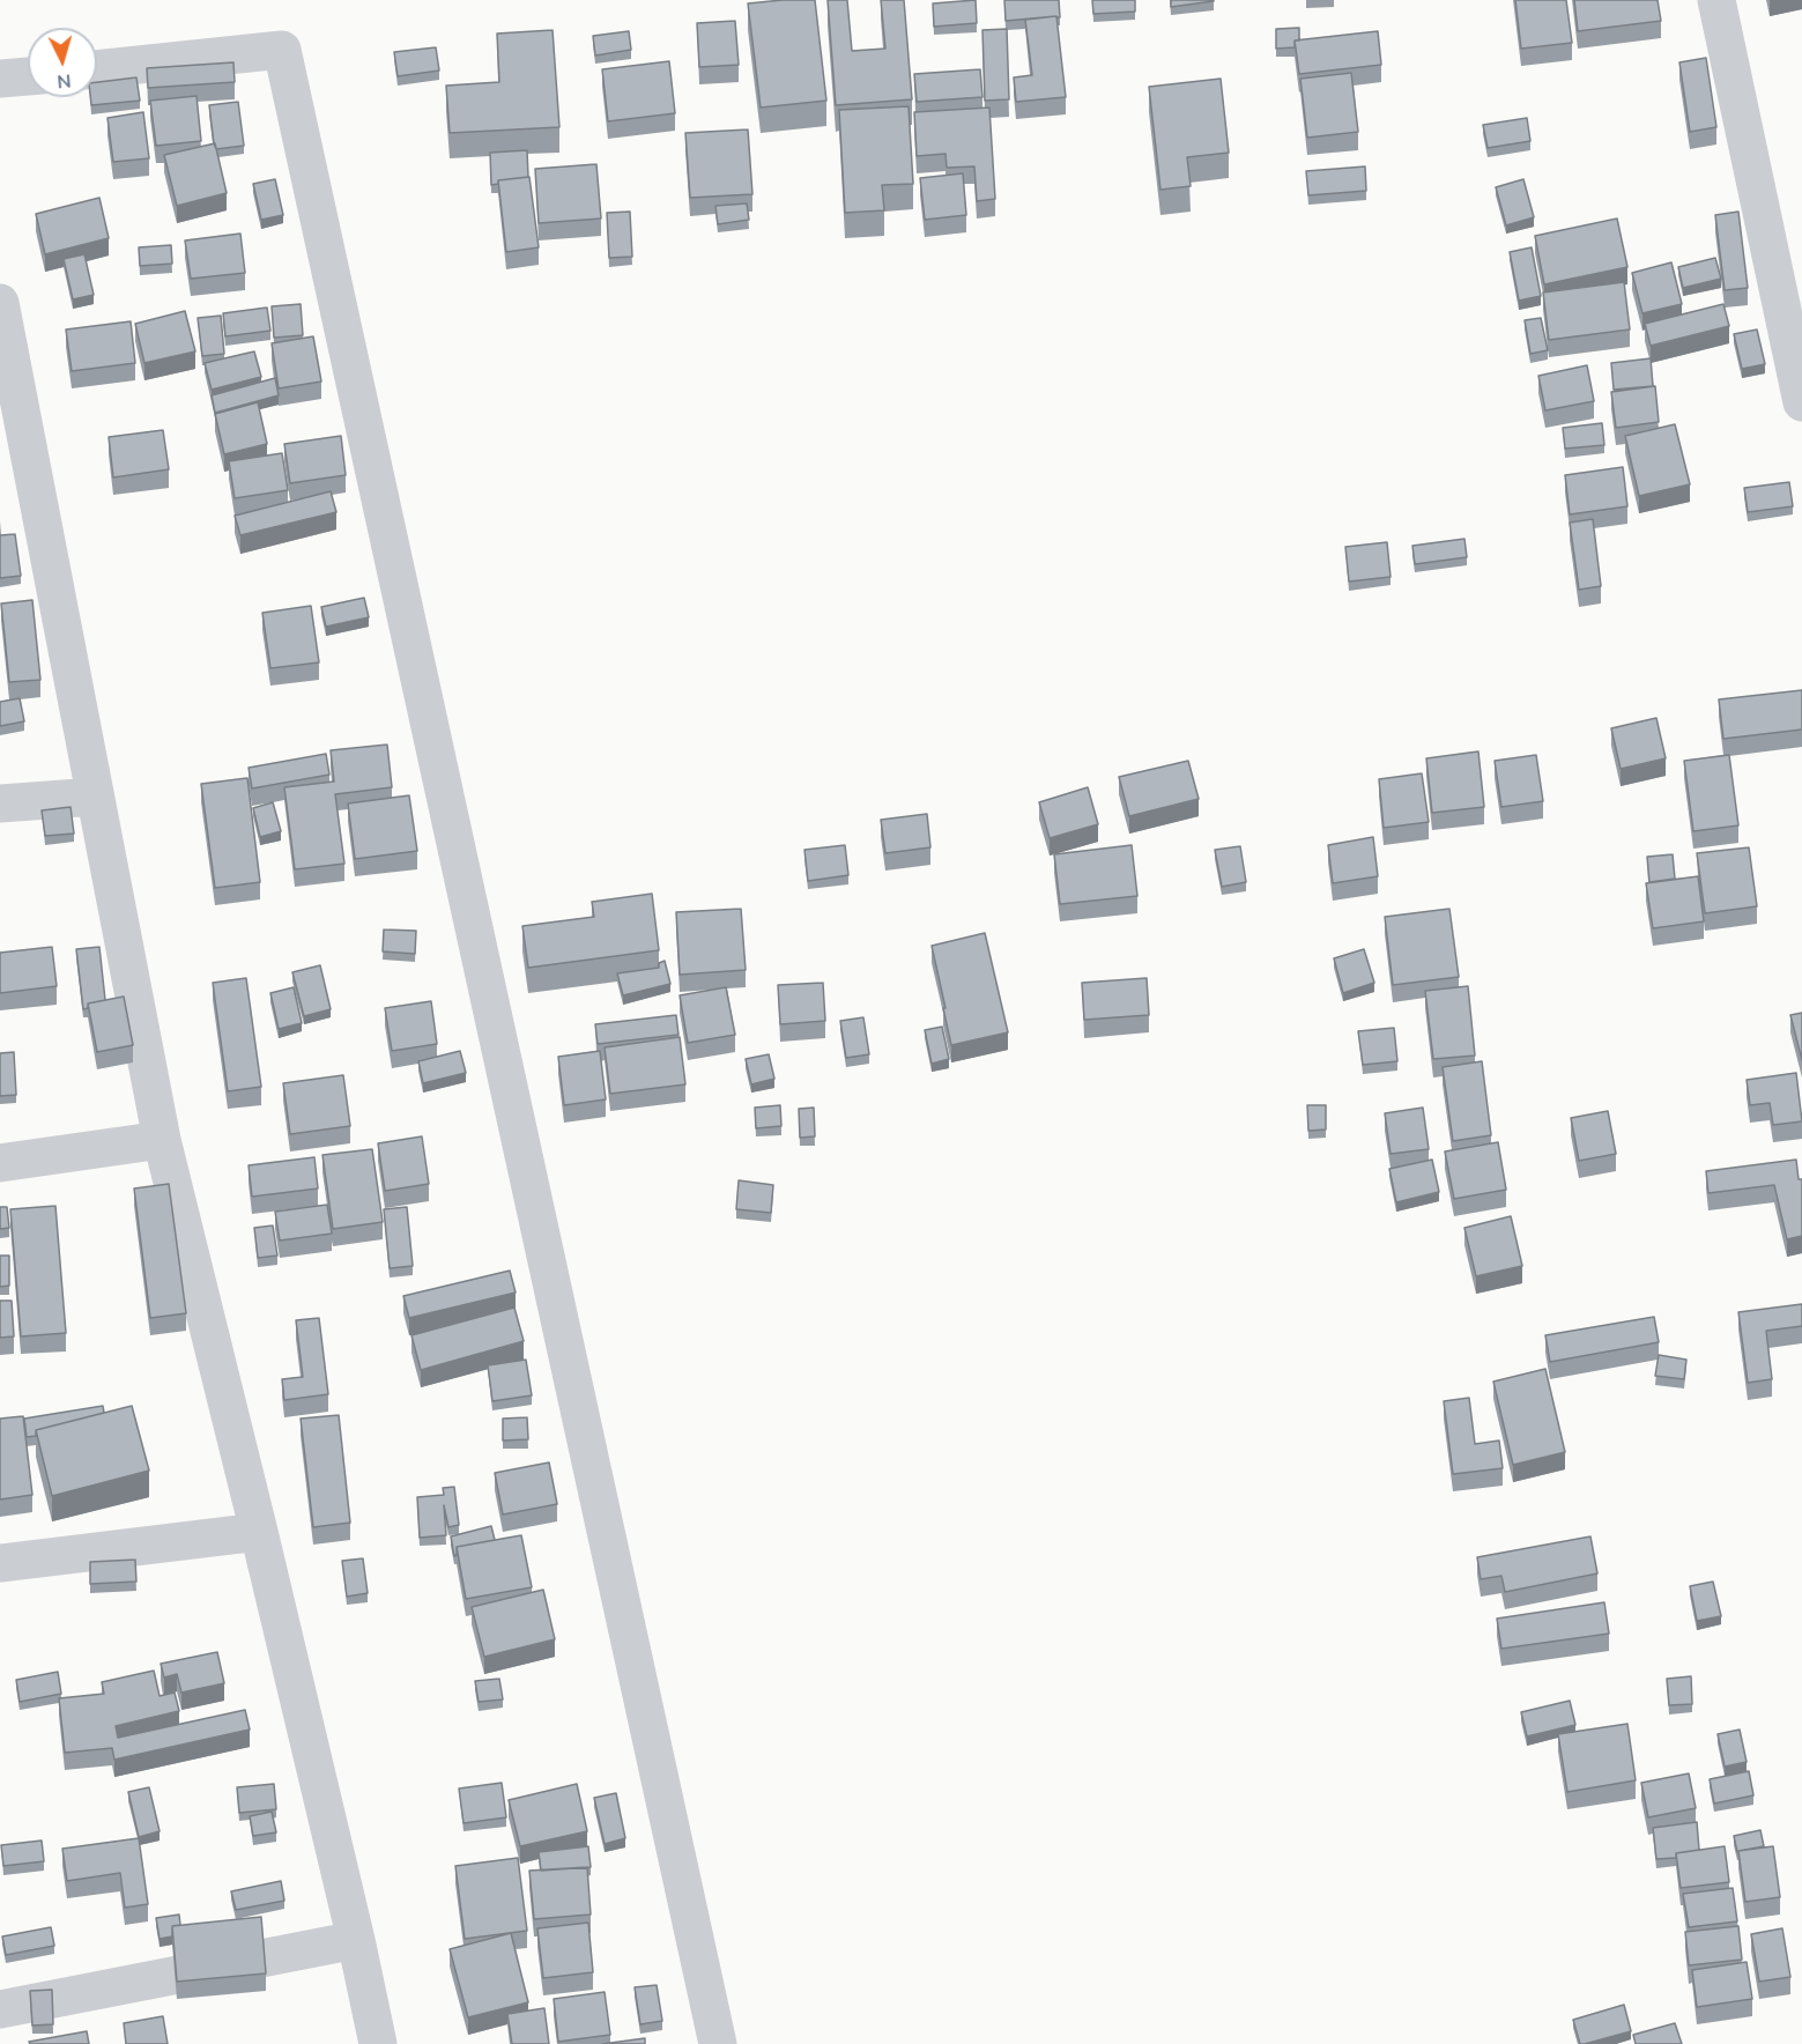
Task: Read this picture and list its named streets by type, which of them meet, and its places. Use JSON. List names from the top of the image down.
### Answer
{
  "north": "bottom"
}
